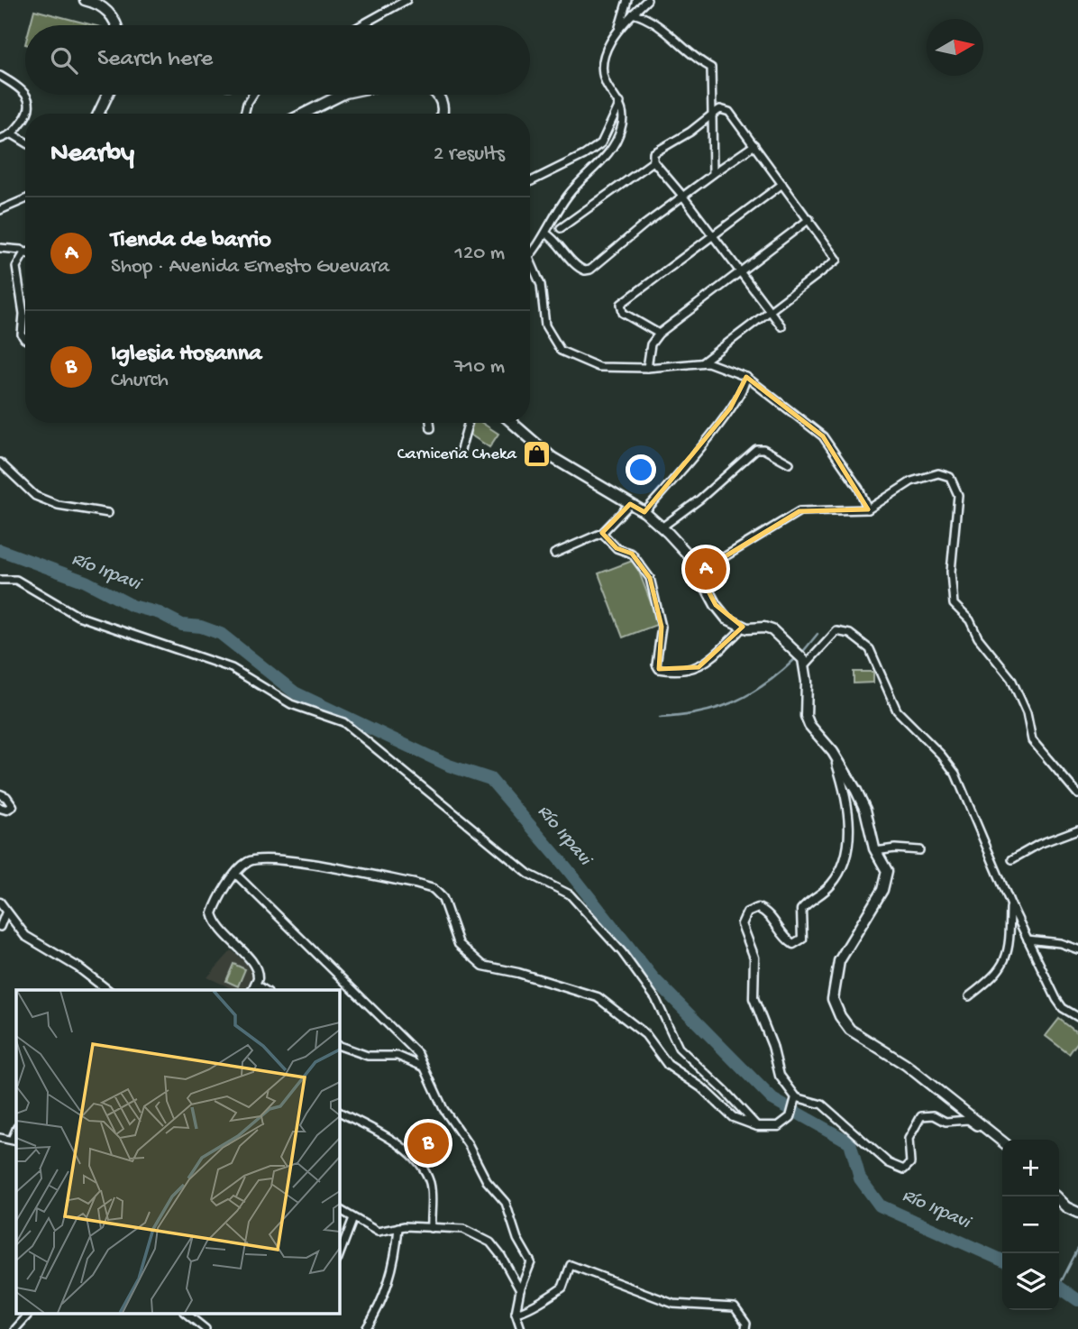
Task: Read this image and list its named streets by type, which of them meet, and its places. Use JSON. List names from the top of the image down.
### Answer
{
  "water": ["Río Irpavi"],
  "places": {
    "shop": ["Carniceria Cheka"]
  },
  "north": "right",
  "page": {
    "search": "Search here",
    "heading": ["Nearby", "2 results"],
    "list": [
      {
        "mark": "A",
        "name": "Tienda de barrio",
        "note": "Shop · Avenida Ernesto Guevara",
        "value": "120 m"
      },
      {
        "mark": "B",
        "name": "Iglesia Hosanna",
        "note": "Church",
        "value": "710 m"
      }
    ],
    "pins": ["A", "B"],
    "map_buttons": ["+", "−"]
  }
}
